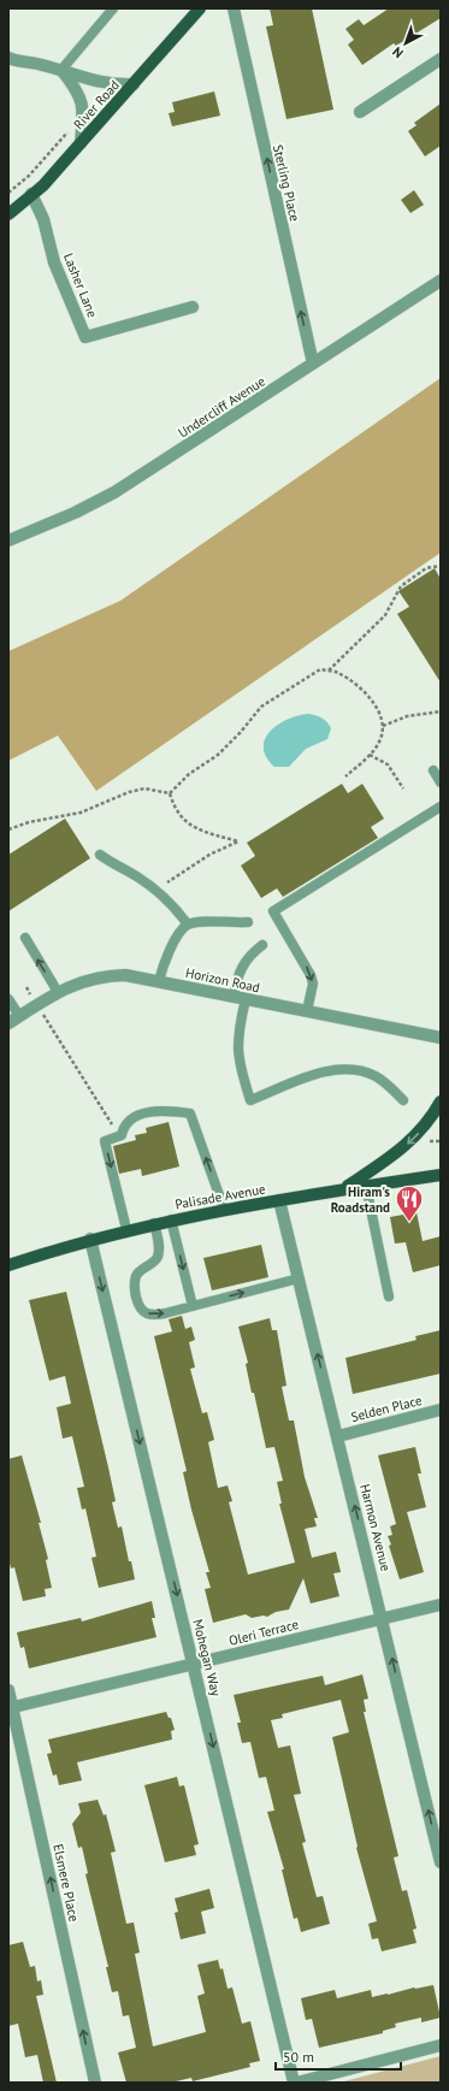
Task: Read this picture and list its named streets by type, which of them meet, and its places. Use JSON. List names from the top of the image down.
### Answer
{
  "streets": {
    "main road": ["River Road", "Palisade Avenue"],
    "street": [
      "Sterling Place",
      "Lasher Lane",
      "Undercliff Avenue",
      "Horizon Road",
      "Selden Place",
      "Harmon Avenue",
      "Oleri Terrace",
      "Mohegan Way",
      "Elsmere Place"
    ]
  },
  "crossings": [
    ["River Road", "Lasher Lane"],
    ["Sterling Place", "Undercliff Avenue"],
    ["Palisade Avenue", "Harmon Avenue"],
    ["Palisade Avenue", "Mohegan Way"],
    ["Selden Place", "Harmon Avenue"],
    ["Harmon Avenue", "Oleri Terrace"],
    ["Oleri Terrace", "Mohegan Way"],
    ["Oleri Terrace", "Elsmere Place"]
  ],
  "one_way": [
    "Sterling Place",
    "Harmon Avenue",
    "Mohegan Way",
    "Elsmere Place"
  ],
  "places": {
    "restaurant": ["Hiram's Roadstand"]
  },
  "scale_bar": "50 m",
  "north": "bottom left"
}
